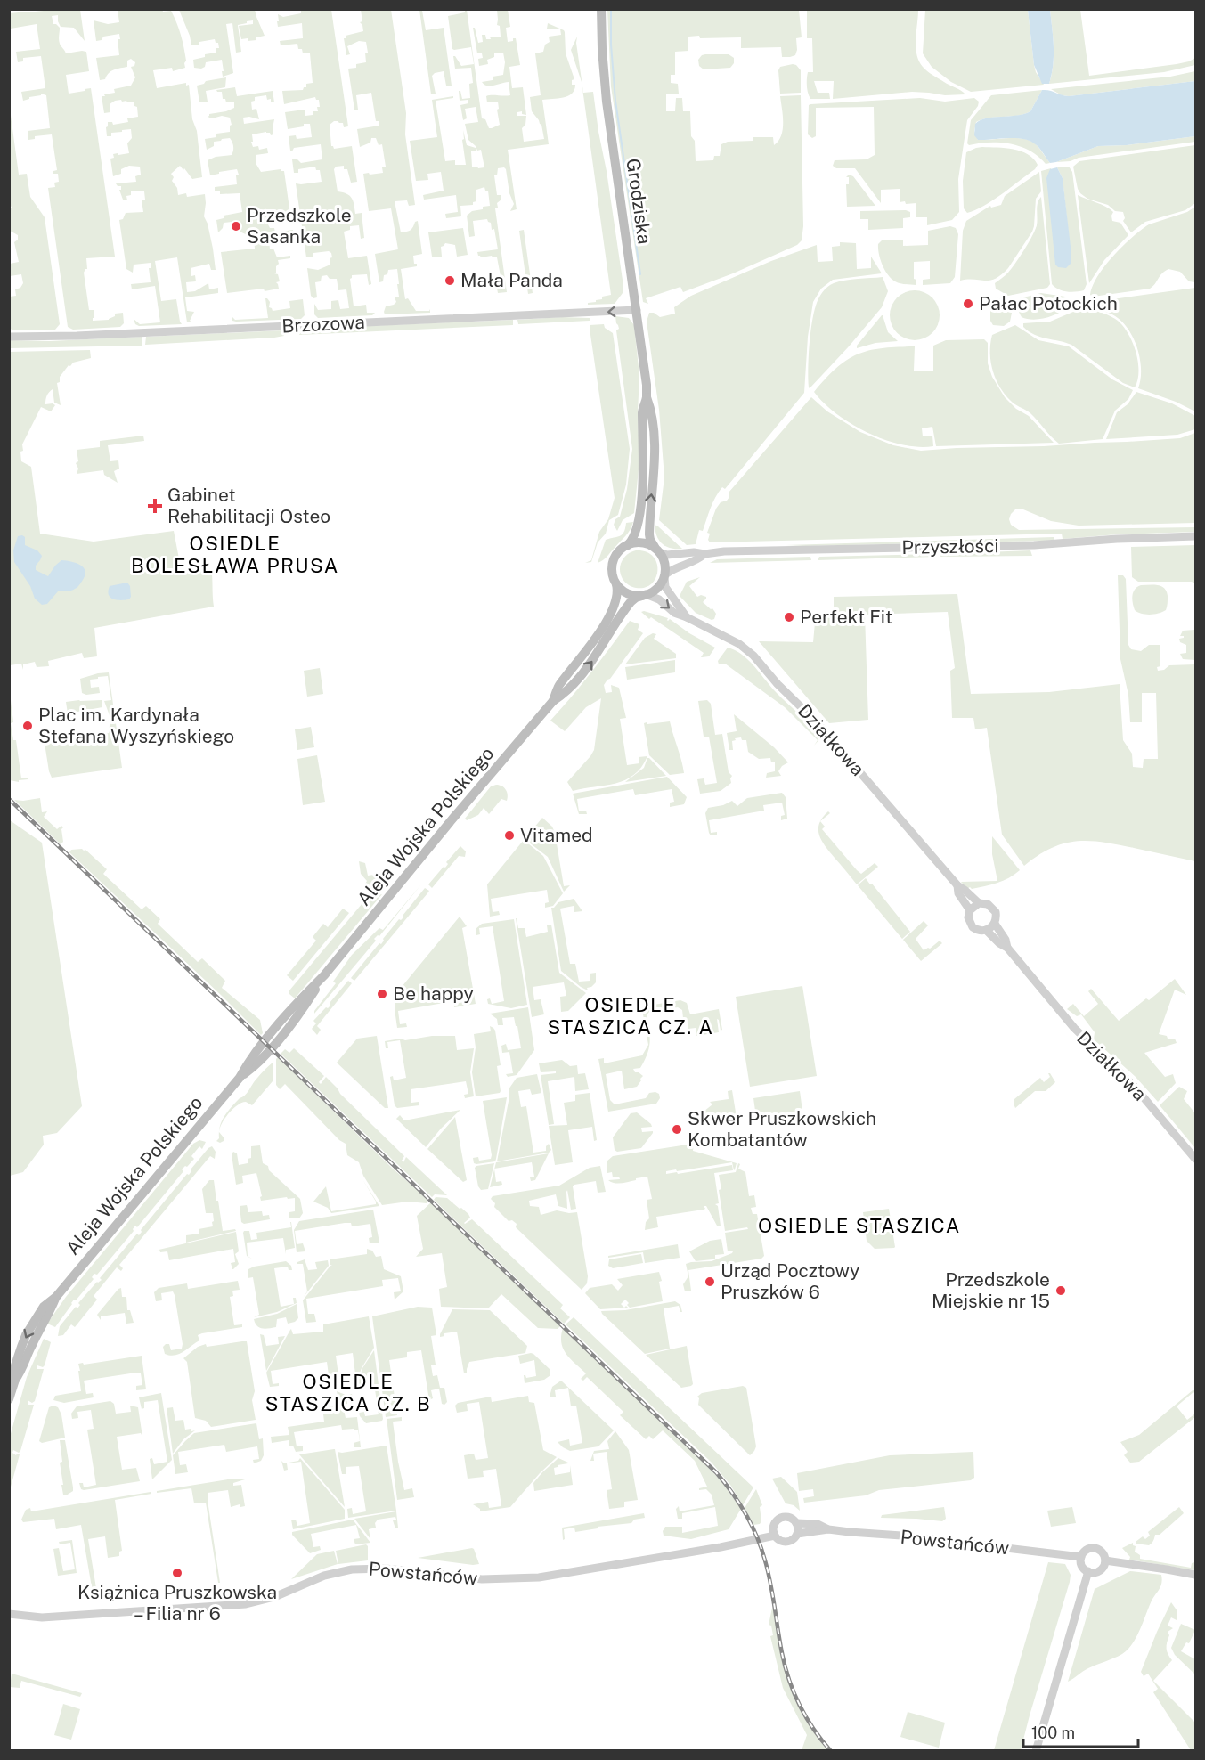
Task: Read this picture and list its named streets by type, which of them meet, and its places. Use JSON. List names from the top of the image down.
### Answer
{
  "streets": {
    "main road": ["Grodziska", "Aleja Wojska Polskiego"],
    "street": [
      "Brzozowa",
      "Przyszłości",
      "Działkowa",
      "Powstańców"
    ]
  },
  "crossings": [
    ["Grodziska", "Brzozowa"],
    ["Grodziska", "Przyszłości"],
    ["Grodziska", "Działkowa"],
    ["Grodziska", "Aleja Wojska Polskiego"],
    ["Przyszłości", "Działkowa"],
    ["Przyszłości", "Aleja Wojska Polskiego"],
    ["Działkowa", "Aleja Wojska Polskiego"]
  ],
  "one_way": ["Brzozowa"],
  "districts": [
    "OSIEDLE BOLESŁAWA PRUSA",
    "OSIEDLE STASZICA CZ. A",
    "OSIEDLE STASZICA",
    "OSIEDLE STASZICA CZ. B"
  ],
  "places": {
    "other": [
      "Przedszkole Sasanka",
      "Mała Panda",
      "Pałac Potockich",
      "Perfekt Fit",
      "Plac im. Kardynała Stefana Wyszyńskiego",
      "Vitamed",
      "Be happy",
      "Skwer Pruszkowskich Kombatantów",
      "Urząd Pocztowy Pruszków 6",
      "Przedszkole Miejskie nr 15",
      "Książnica Pruszkowska – Filia nr 6"
    ],
    "health": ["Gabinet Rehabilitacji Osteo"]
  },
  "scale_bar": "100 m"
}
